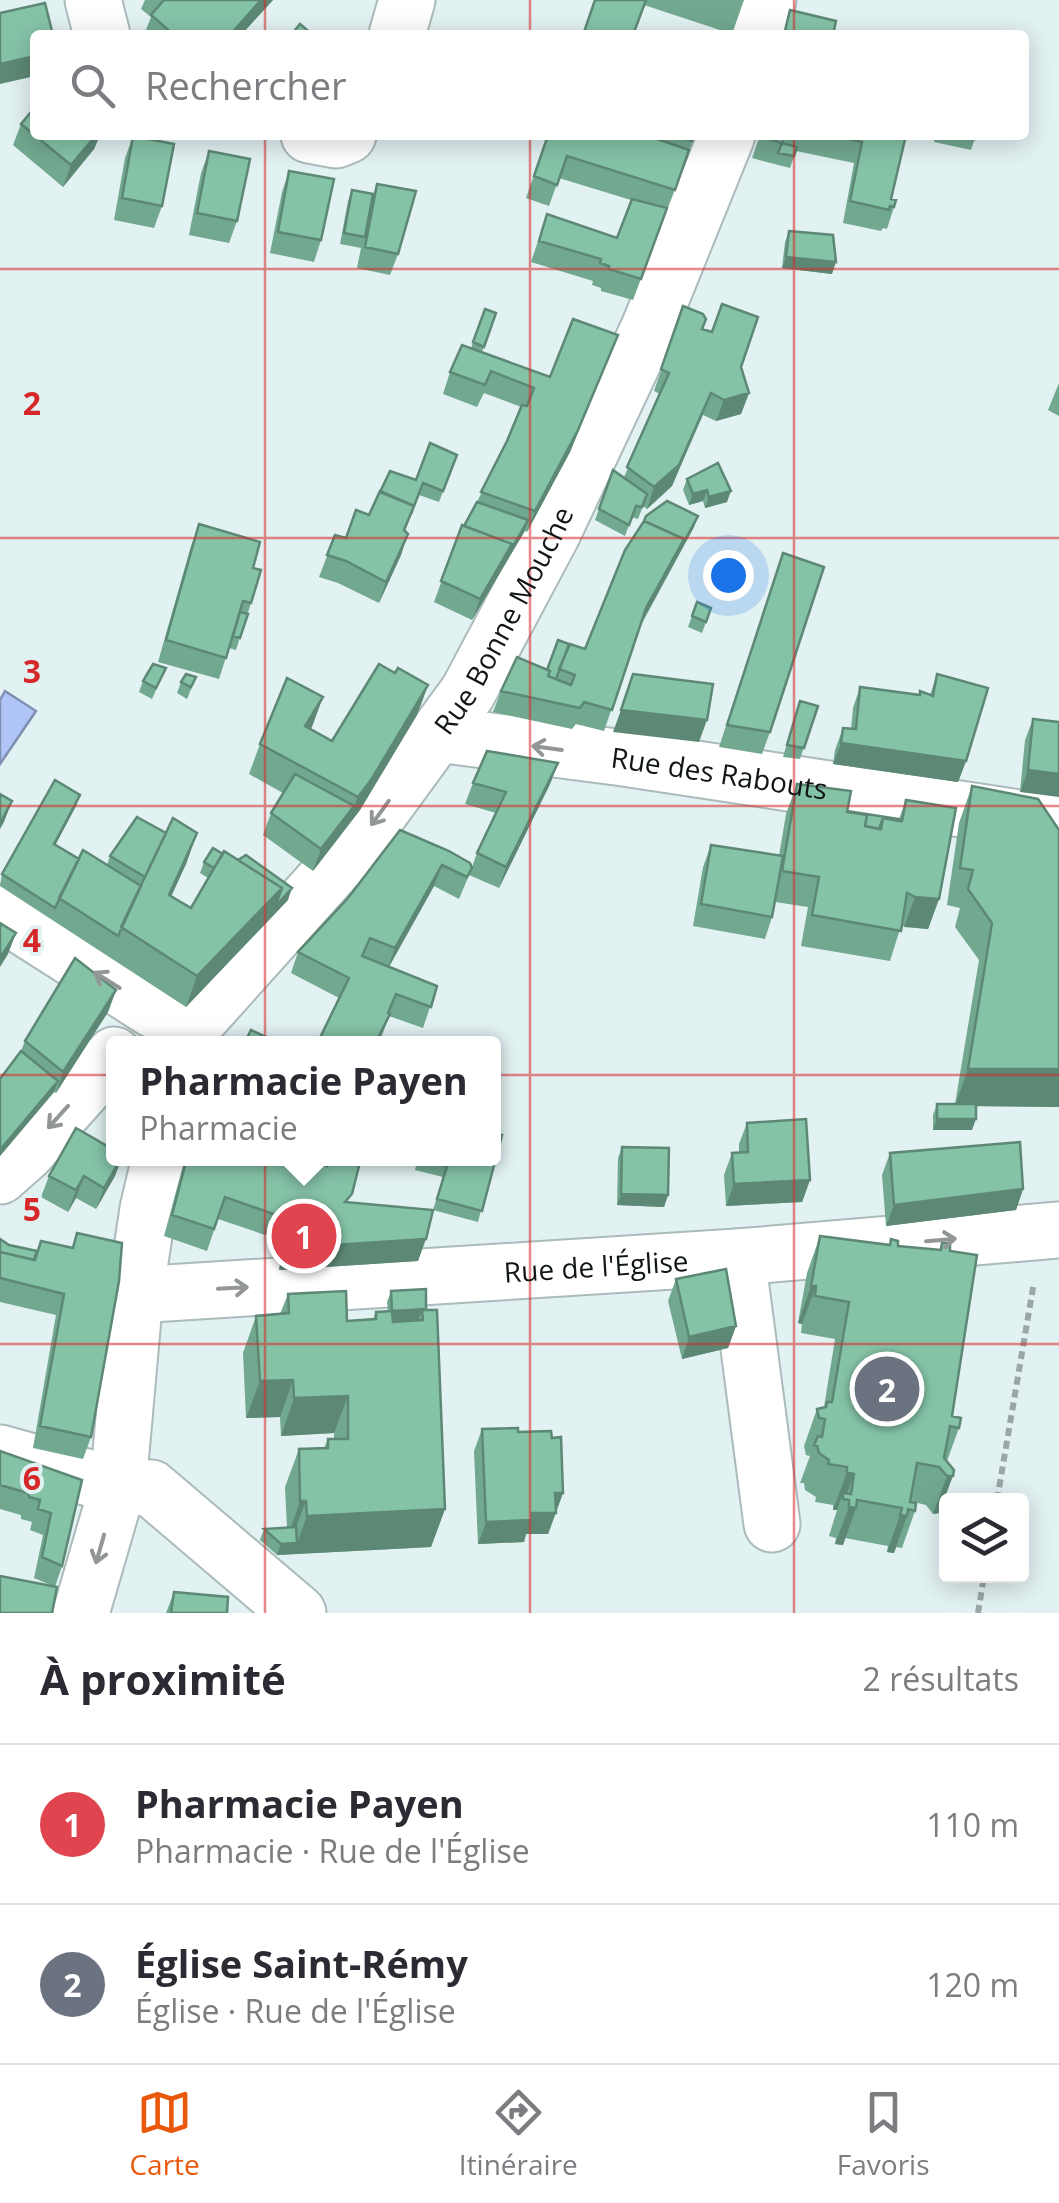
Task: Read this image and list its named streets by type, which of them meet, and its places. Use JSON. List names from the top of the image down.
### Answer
{
  "streets": {
    "street": ["Rue Bonne Mouche", "Rue des Rabouts", "Rue de l'Église"]
  },
  "crossings": [
    ["Rue Bonne Mouche", "Rue des Rabouts"]
  ],
  "one_way": ["Rue Bonne Mouche", "Rue des Rabouts", "Rue de l'Église"],
  "page": {
    "search": "Rechercher",
    "popup": ["Pharmacie Payen", "Pharmacie"],
    "pins": ["1", "2"],
    "heading": ["À proximité", "2 résultats"],
    "list": [
      {
        "mark": "1",
        "name": "Pharmacie Payen",
        "note": "Pharmacie · Rue de l'Église",
        "value": "110 m"
      },
      {
        "mark": "2",
        "name": "Église Saint-Rémy",
        "note": "Église · Rue de l'Église",
        "value": "120 m"
      }
    ],
    "nav": ["Carte", "Itinéraire", "Favoris"]
  },
  "grid": {
    "rows": [
      "2",
      "3",
      "4",
      "5",
      "6"
    ]
  }
}
